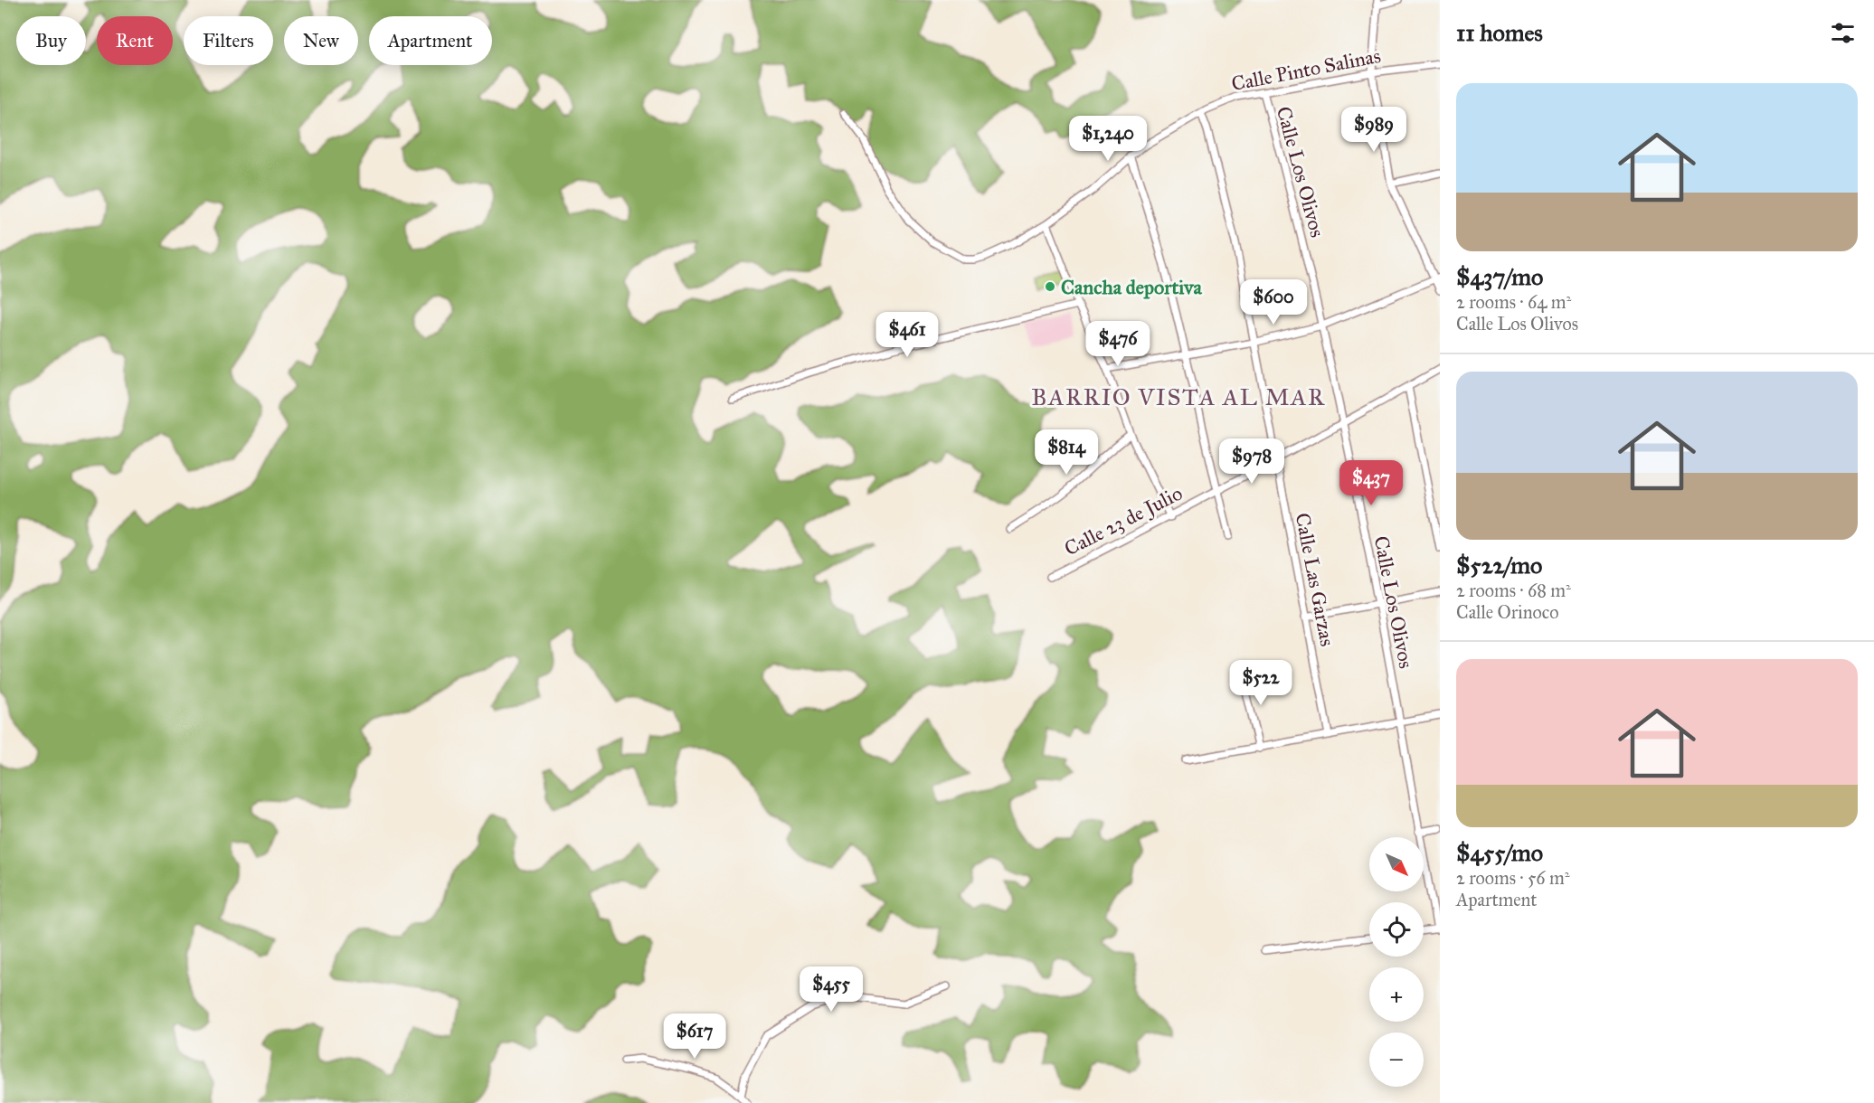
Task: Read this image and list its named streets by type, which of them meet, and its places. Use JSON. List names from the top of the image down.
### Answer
{
  "streets": {
    "street": [
      "Calle Pinto Salinas",
      "Calle Los Olivos",
      "Calle 23 de Julio",
      "Calle Las Garzas"
    ]
  },
  "crossings": [
    ["Calle Pinto Salinas", "Calle Los Olivos"],
    ["Calle Pinto Salinas", "Calle Las Garzas"],
    ["Calle Los Olivos", "Calle 23 de Julio"],
    ["Calle 23 de Julio", "Calle Las Garzas"]
  ],
  "districts": ["BARRIO VISTA AL MAR"],
  "places": ["Cancha deportiva"],
  "north": "bottom right",
  "page": {
    "heading": "11 homes",
    "chip": [
      "Buy",
      "Rent",
      "Filters",
      "New",
      "Apartment"
    ],
    "list": [
      {
        "name": "$437/mo",
        "note": "2 rooms · 64 m² · Calle Los Olivos"
      },
      {
        "name": "$522/mo",
        "note": "2 rooms · 68 m² · Calle Orinoco"
      },
      {
        "name": "$455/mo",
        "note": "2 rooms · 56 m² · Apartment"
      }
    ],
    "price": [
      "$989",
      "$1,240",
      "$600",
      "$461",
      "$476",
      "$814",
      "$978",
      "$437",
      "$522",
      "$455",
      "$617"
    ],
    "map_buttons": ["+", "−"]
  }
}
